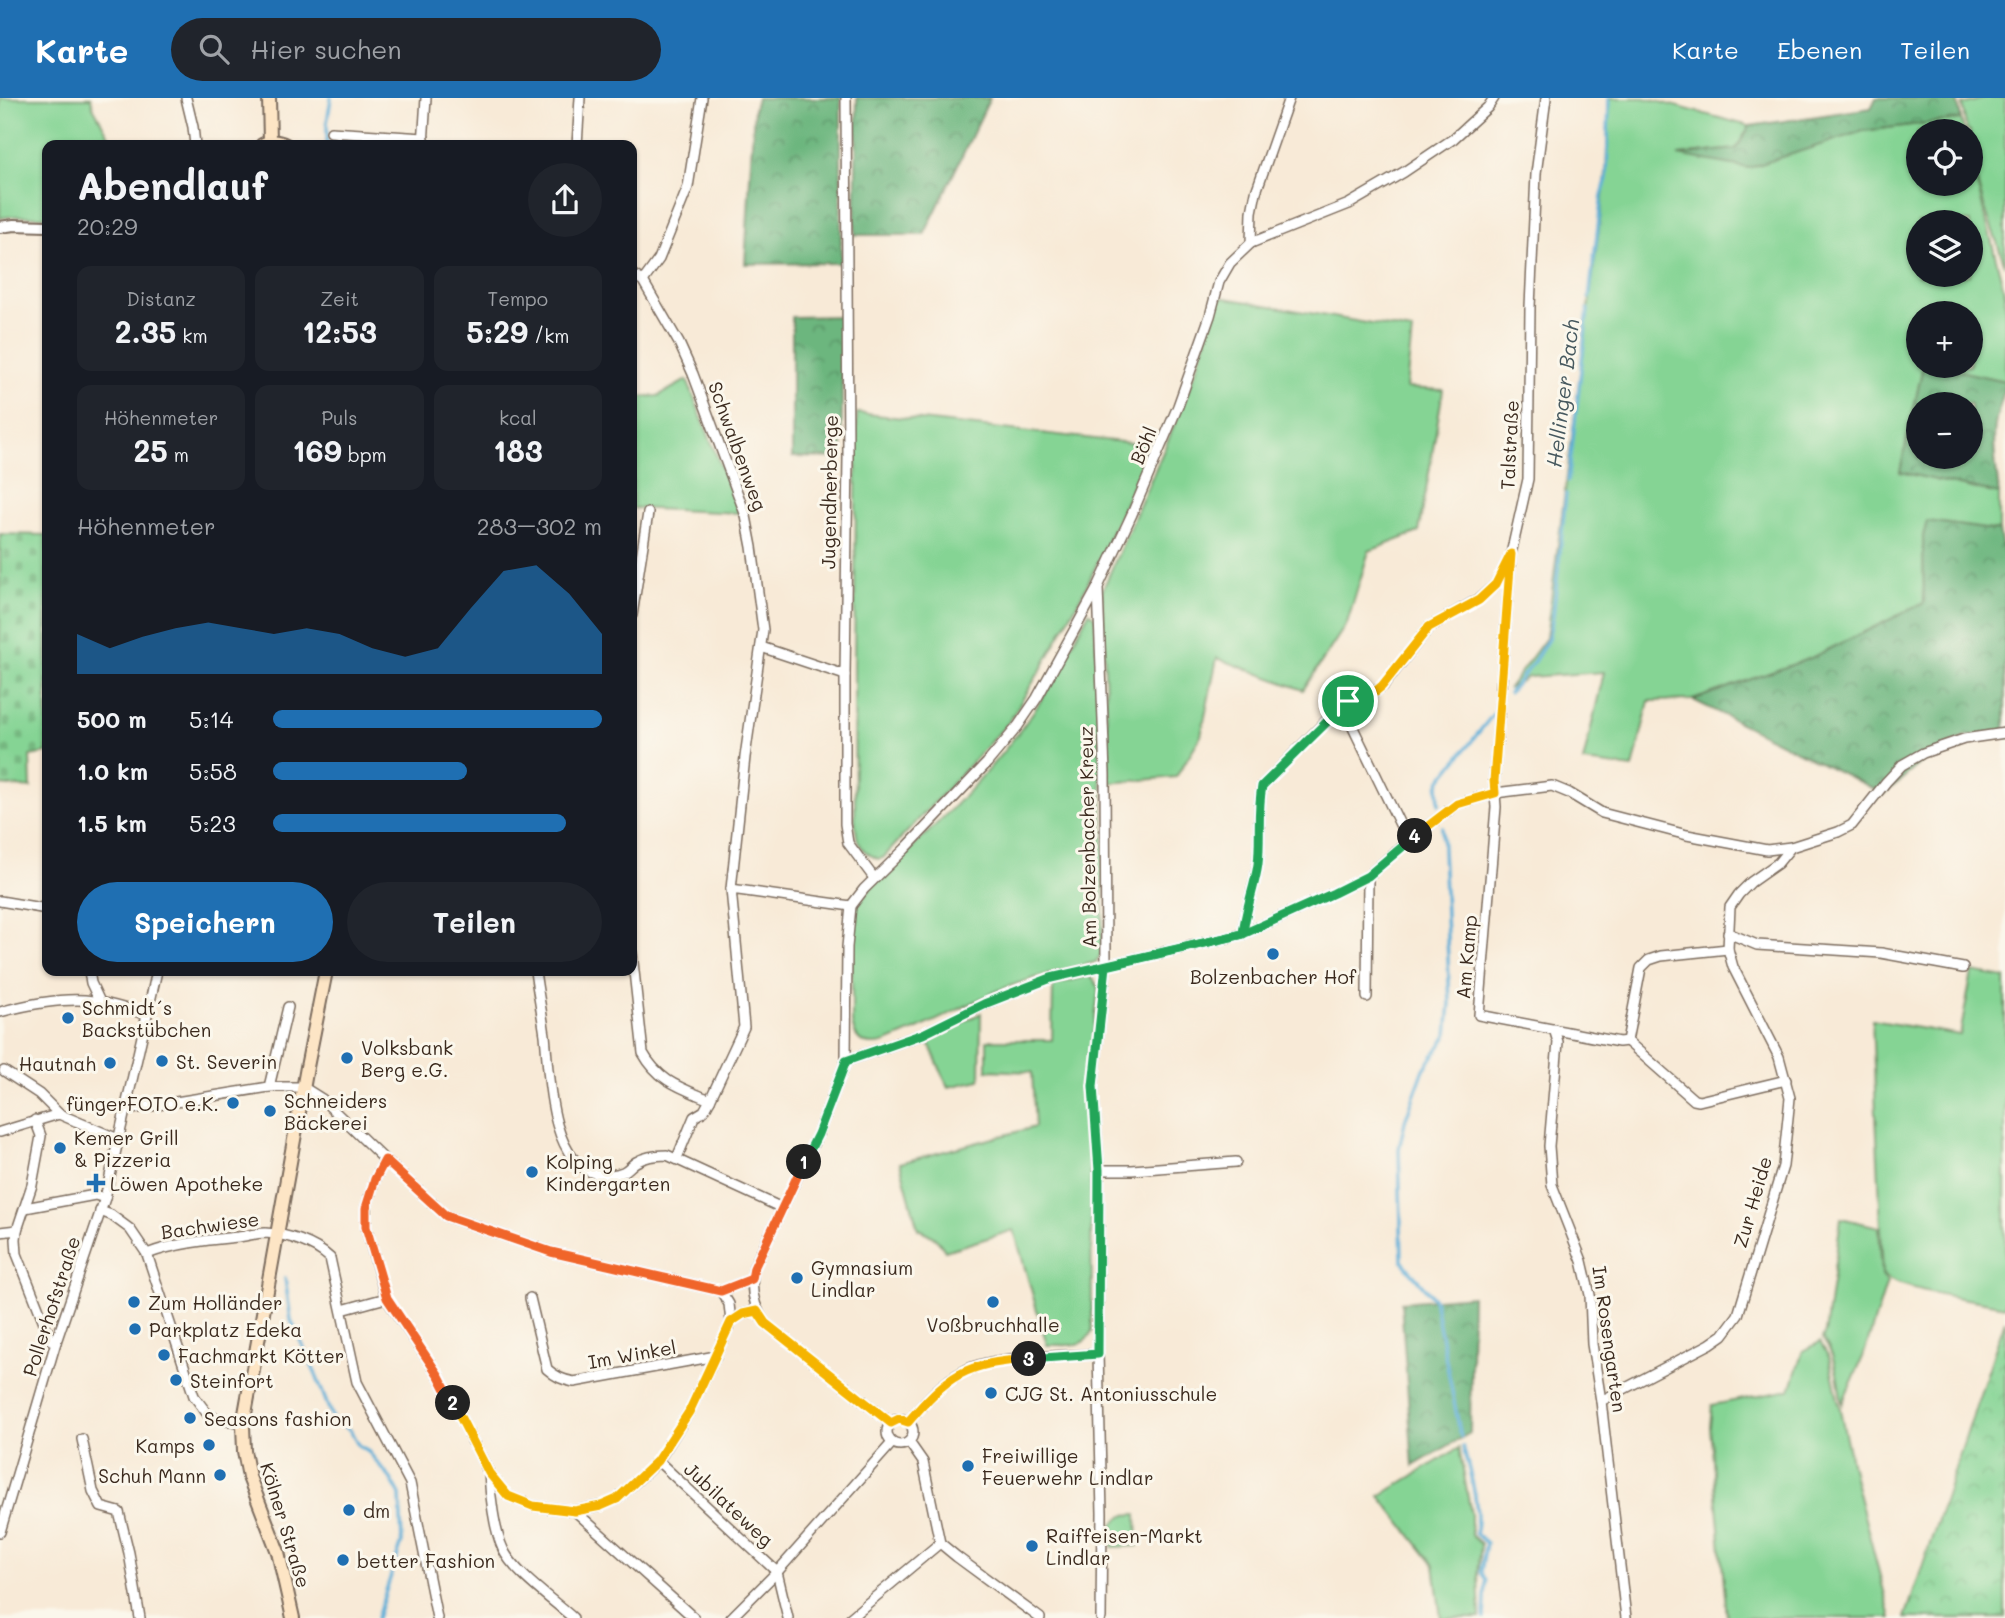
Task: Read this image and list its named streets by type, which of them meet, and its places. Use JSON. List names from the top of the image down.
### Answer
{
  "streets": {
    "main road": ["Kölner Straße"],
    "street": [
      "Böhl",
      "Talstraße",
      "Schwalbenweg",
      "Jugendherberge",
      "Am Bolzenbacher Kreuz",
      "Am Kamp",
      "Zur Heide",
      "Bachwiese",
      "Pollerhofstraße",
      "Im Rosengarten",
      "Im Winkel",
      "Jubilateweg"
    ]
  },
  "crossings": [
    ["Böhl", "Jugendherberge"],
    ["Böhl", "Am Bolzenbacher Kreuz"],
    ["Talstraße", "Am Kamp"],
    ["Am Kamp", "Im Rosengarten"],
    ["Zur Heide", "Im Rosengarten"],
    ["Bachwiese", "Kölner Straße"]
  ],
  "water": ["Hellinger Bach"],
  "places": {
    "other": [
      "Bolzenbacher Hof",
      "Schmidt´s Backstübchen",
      "Volksbank Berg e.G.",
      "St. Severin",
      "Hautnah",
      "füngerFOTO e.K.",
      "Schneiders Bäckerei",
      "Kemer Grill & Pizzeria",
      "Kolping Kindergarten",
      "Gymnasium Lindlar",
      "Zum Holländer",
      "Voßbruchhalle",
      "Parkplatz Edeka",
      "Fachmarkt Kötter",
      "Steinfort",
      "CJG St. Antoniusschule",
      "Seasons fashion",
      "Kamps",
      "Freiwillige Feuerwehr Lindlar",
      "Schuh Mann",
      "dm",
      "Raiffeisen-Markt Lindlar",
      "better Fashion"
    ],
    "health": ["Löwen Apotheke"]
  },
  "page": {
    "header": "Karte",
    "search": "Hier suchen",
    "nav": ["Karte", "Ebenen", "Teilen"],
    "map_buttons": ["+", "−"],
    "heading": ["Abendlauf", "20:29"],
    "stats": [
      ["Distanz", "2.35 km"],
      ["Zeit", "12:53"],
      ["Tempo", "5:29 /km"],
      ["Höhenmeter", "25 m"],
      ["Puls", "169 bpm"],
      ["kcal", "183"]
    ],
    "chart": ["Höhenmeter", "283–302 m"],
    "list": [
      {
        "name": "500 m",
        "note": "5:14"
      },
      {
        "name": "1.0 km",
        "note": "5:58"
      },
      {
        "name": "1.5 km",
        "note": "5:23"
      }
    ],
    "pins": [
      "4",
      "1",
      "3",
      "2"
    ],
    "buttons": ["Speichern", "Teilen"]
  }
}
